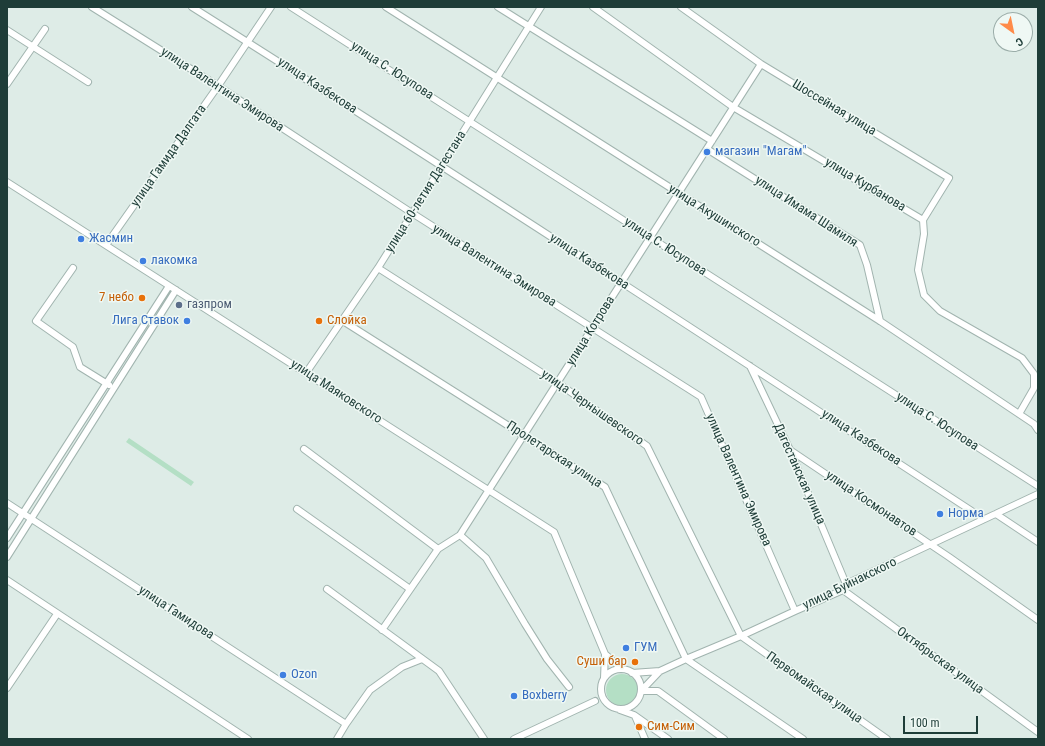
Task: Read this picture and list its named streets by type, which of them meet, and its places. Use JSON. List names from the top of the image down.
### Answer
{
  "streets": {
    "street": [
      "улица С. Юсупова",
      "улица Казбекова",
      "улица Валентина Эмирова",
      "Шоссейная улица",
      "улица Гамида Далгата",
      "улица Курбанова",
      "улица 60-летия Дагестана",
      "улица Имама Шамиля",
      "улица Акушинского",
      "улица Котрова",
      "улица Маяковского",
      "улица Чернышевского",
      "Пролетарская улица",
      "Дагестанская улица",
      "улица Космонавтов",
      "улица Буйнакского",
      "улица Гамидова",
      "Октябрьская улица",
      "Первомайская улица"
    ]
  },
  "crossings": [
    ["улица С. Юсупова", "улица 60-летия Дагестана"],
    ["улица С. Юсупова", "улица Котрова"],
    ["улица Казбекова", "улица Гамида Далгата"],
    ["улица Казбекова", "улица 60-летия Дагестана"],
    ["улица Казбекова", "улица Котрова"],
    ["улица Казбекова", "Дагестанская улица"],
    ["улица Казбекова", "улица Буйнакского"],
    ["улица Валентина Эмирова", "улица Гамида Далгата"],
    ["улица Валентина Эмирова", "улица 60-летия Дагестана"],
    ["улица Валентина Эмирова", "улица Котрова"],
    ["улица Валентина Эмирова", "улица Буйнакского"],
    ["Шоссейная улица", "улица Курбанова"],
    ["Шоссейная улица", "улица Котрова"],
    ["улица Гамида Далгата", "улица Маяковского"],
    ["улица Курбанова", "улица Котрова"],
    ["улица 60-летия Дагестана", "улица Акушинского"],
    ["улица 60-летия Дагестана", "улица Маяковского"],
    ["улица 60-летия Дагестана", "улица Чернышевского"],
    ["улица 60-летия Дагестана", "Пролетарская улица"],
    ["улица Имама Шамиля", "улица Акушинского"],
    ["улица Имама Шамиля", "улица Котрова"],
    ["улица Акушинского", "улица Котрова"],
    ["улица Котрова", "улица Маяковского"],
    ["улица Котрова", "улица Чернышевского"],
    ["улица Котрова", "Пролетарская улица"],
    ["улица Чернышевского", "улица Буйнакского"],
    ["улица Чернышевского", "Первомайская улица"],
    ["Пролетарская улица", "улица Буйнакского"],
    ["Дагестанская улица", "улица Космонавтов"],
    ["Дагестанская улица", "улица Буйнакского"],
    ["Дагестанская улица", "Октябрьская улица"],
    ["улица Космонавтов", "улица Буйнакского"],
    ["улица Буйнакского", "Октябрьская улица"],
    ["улица Буйнакского", "Первомайская улица"]
  ],
  "places": [
    "магазин \"Магам\"",
    "Жасмин",
    "лакомка",
    "7 небо",
    "газпром",
    "Лига Ставок",
    "Слойка",
    "Норма",
    "ГУМ",
    "Суши бар",
    "Ozon",
    "Boxberry",
    "Сим-Сим"
  ],
  "scale_bar": "100 m",
  "north": "bottom right"
}
